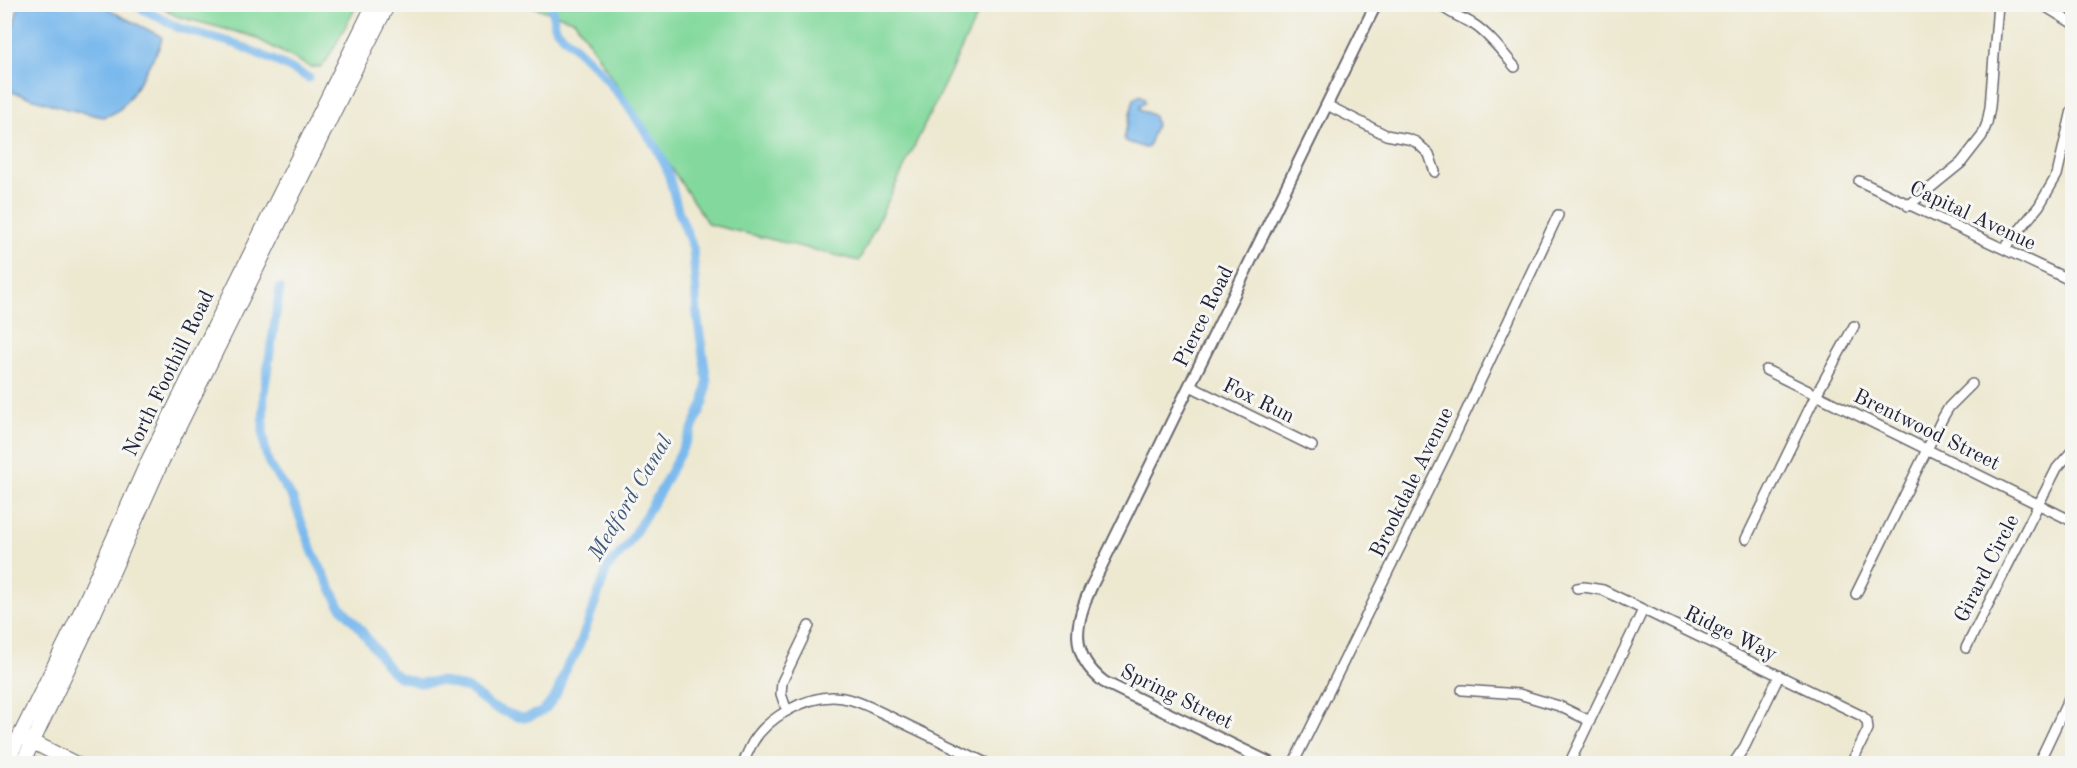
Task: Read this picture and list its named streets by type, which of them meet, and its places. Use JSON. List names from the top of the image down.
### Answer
{
  "streets": {
    "main road": ["North Foothill Road"],
    "street": [
      "Capital Avenue",
      "Pierce Road",
      "Fox Run",
      "Brentwood Street",
      "Brookdale Avenue",
      "Girard Circle",
      "Ridge Way",
      "Spring Street"
    ]
  },
  "crossings": [
    ["Pierce Road", "Fox Run"],
    ["Pierce Road", "Spring Street"],
    ["Brentwood Street", "Girard Circle"]
  ],
  "water": ["Medford Canal"]
}
